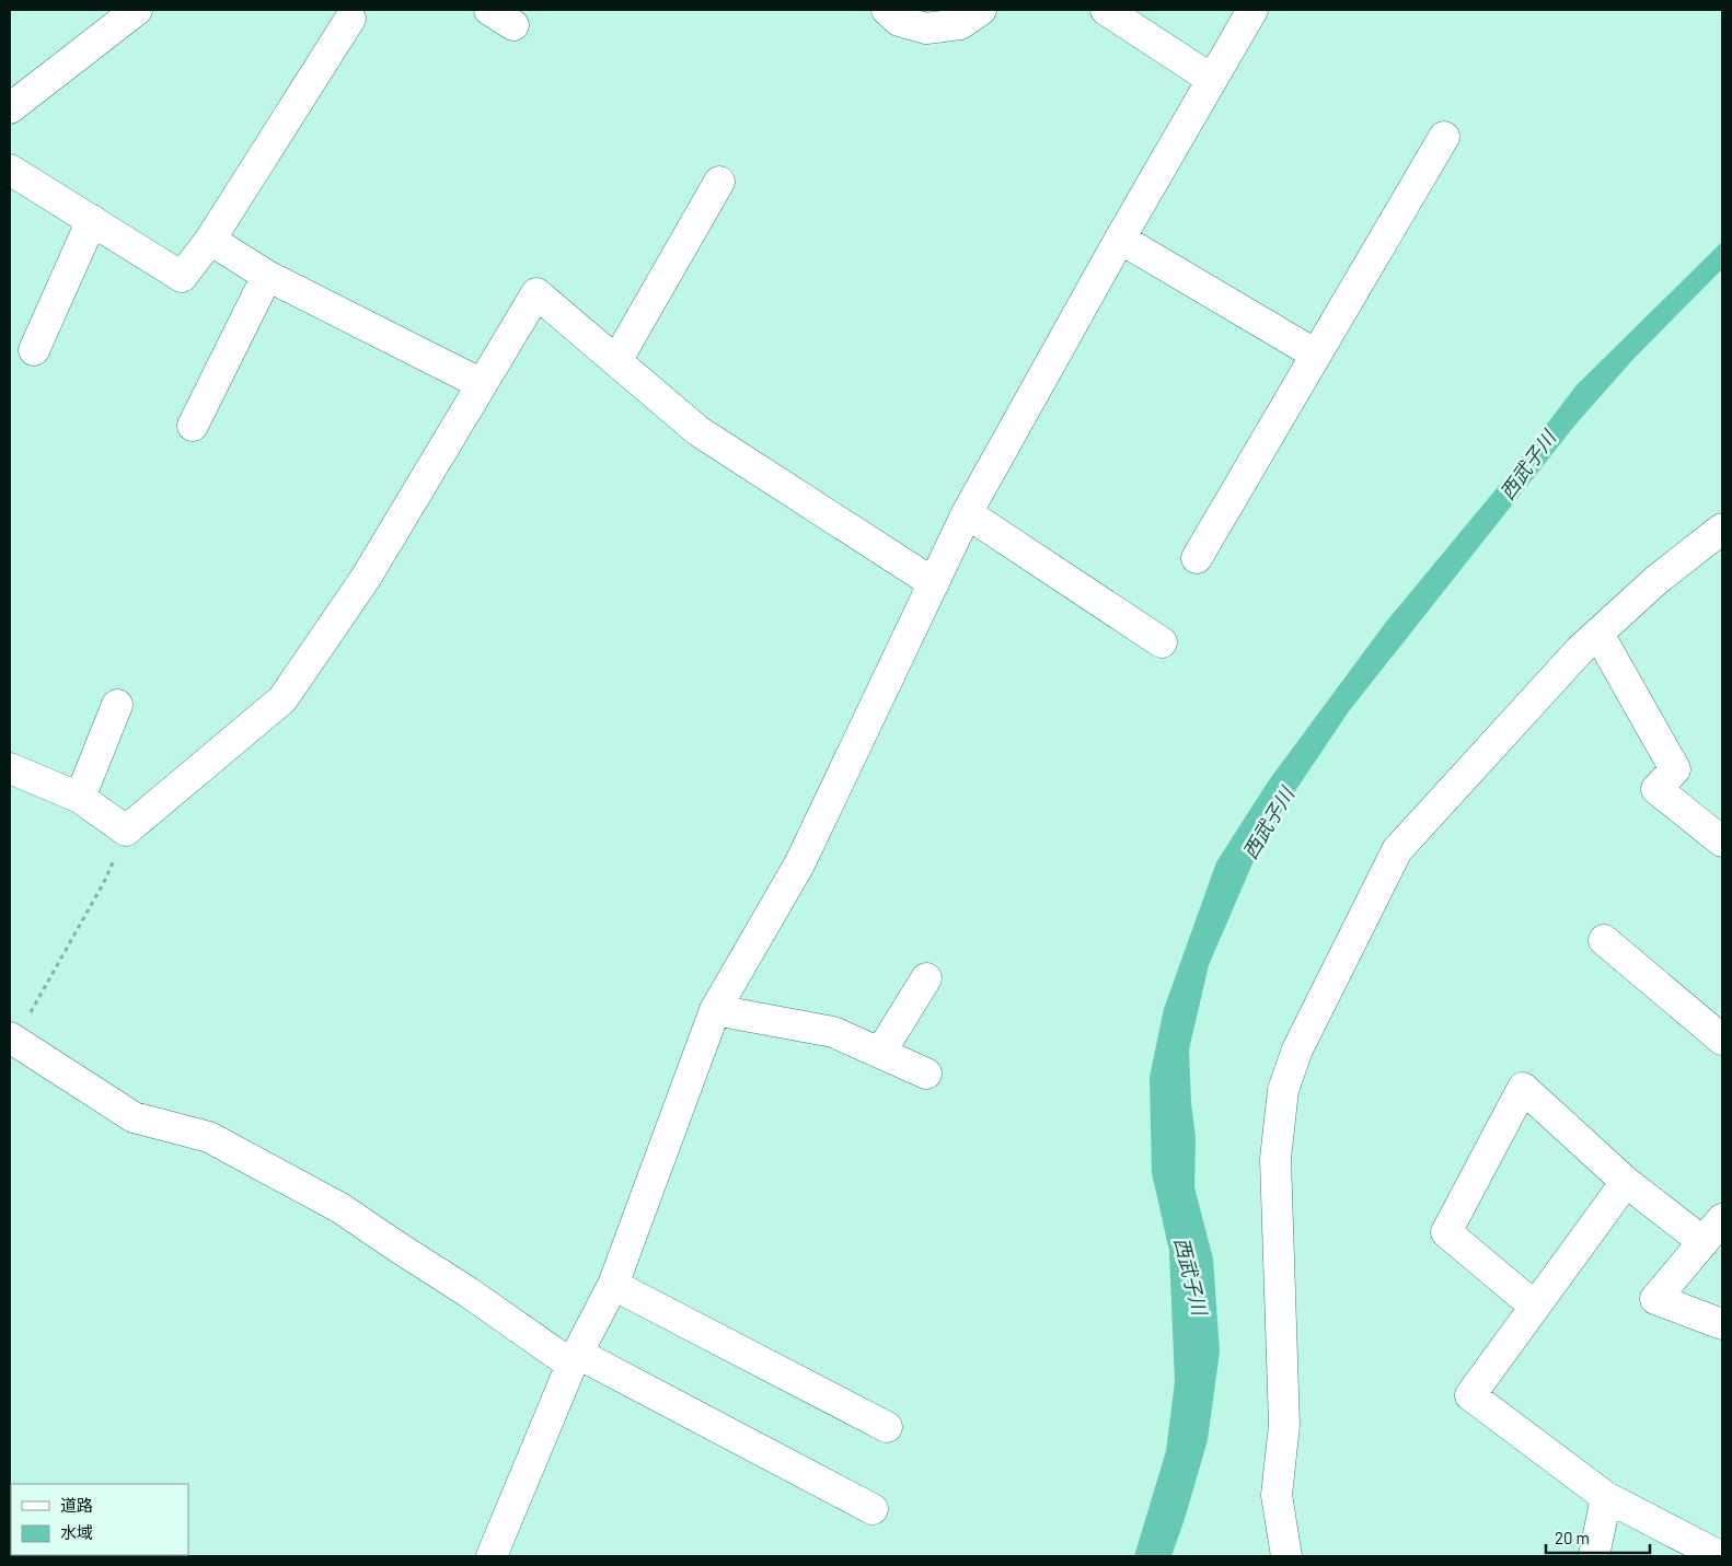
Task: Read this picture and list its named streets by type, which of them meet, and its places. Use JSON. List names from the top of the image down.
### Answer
{
  "water": ["西武子川"],
  "legend": ["道路", "水域"],
  "scale_bar": "20 m"
}
